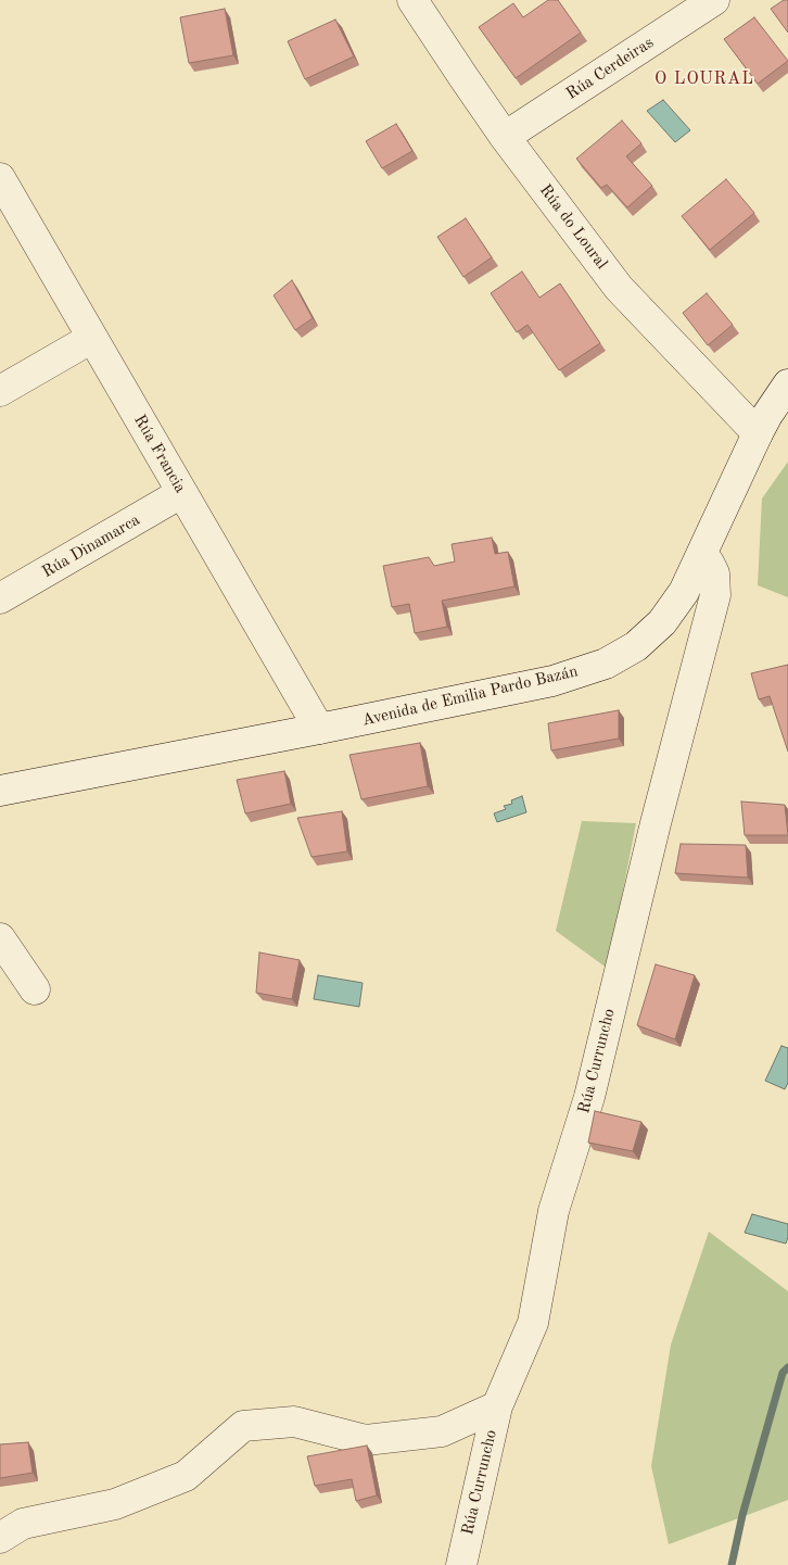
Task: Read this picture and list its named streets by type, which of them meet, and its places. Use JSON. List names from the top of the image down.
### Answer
{
  "streets": {
    "street": [
      "Rúa Cerdeiras",
      "Rúa do Loural",
      "Rúa Francia",
      "Rúa Dinamarca",
      "Avenida de Emilia Pardo Bazán",
      "Rúa Curruncho"
    ]
  },
  "crossings": [
    ["Rúa Cerdeiras", "Rúa do Loural"],
    ["Rúa do Loural", "Avenida de Emilia Pardo Bazán"],
    ["Rúa Francia", "Rúa Dinamarca"],
    ["Rúa Francia", "Avenida de Emilia Pardo Bazán"],
    ["Avenida de Emilia Pardo Bazán", "Rúa Curruncho"]
  ],
  "districts": ["O LOURAL"]
}
